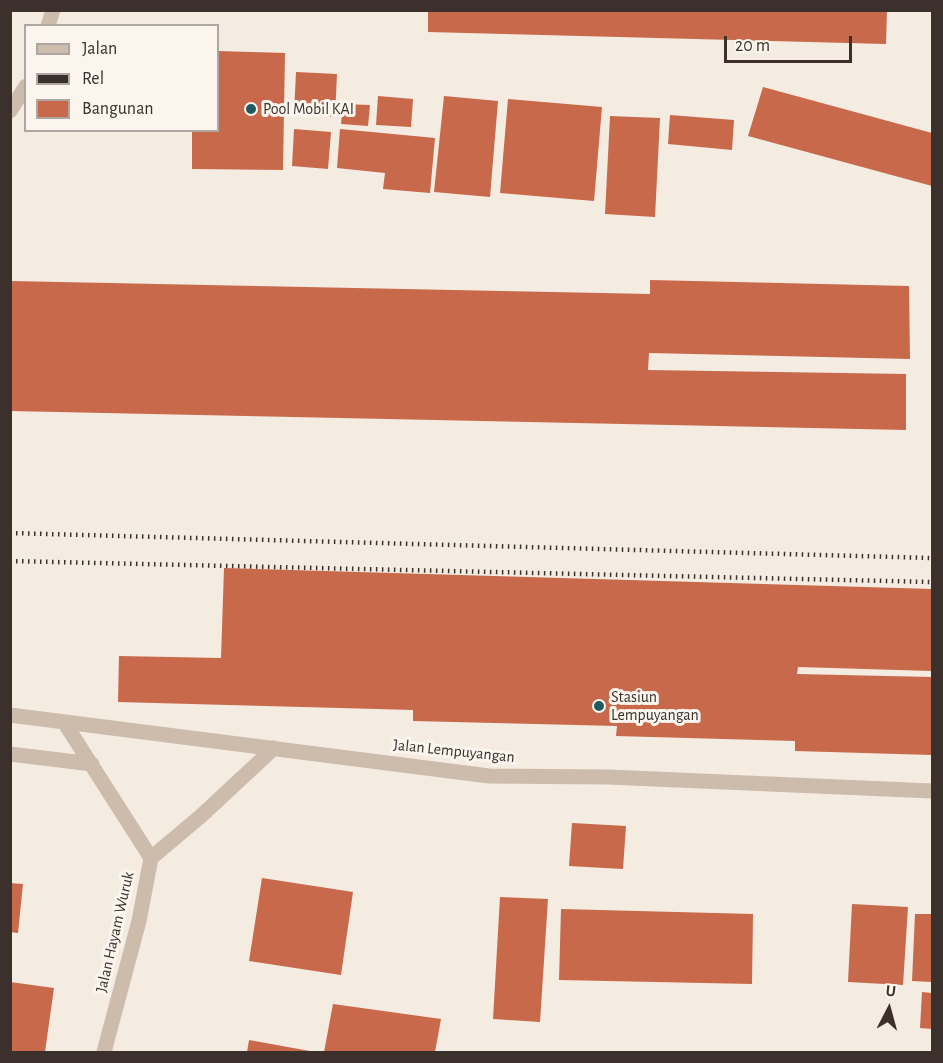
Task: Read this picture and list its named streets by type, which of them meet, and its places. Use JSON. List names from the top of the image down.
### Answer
{
  "streets": {
    "street": ["Jalan Lempuyangan", "Jalan Hayam Wuruk"]
  },
  "crossings": [
    ["Jalan Lempuyangan", "Jalan Hayam Wuruk"]
  ],
  "places": ["Pool Mobil KAI", "Stasiun Lempuyangan"],
  "legend": ["Jalan", "Rel", "Bangunan"],
  "scale_bar": "20 m",
  "north": "top"
}
